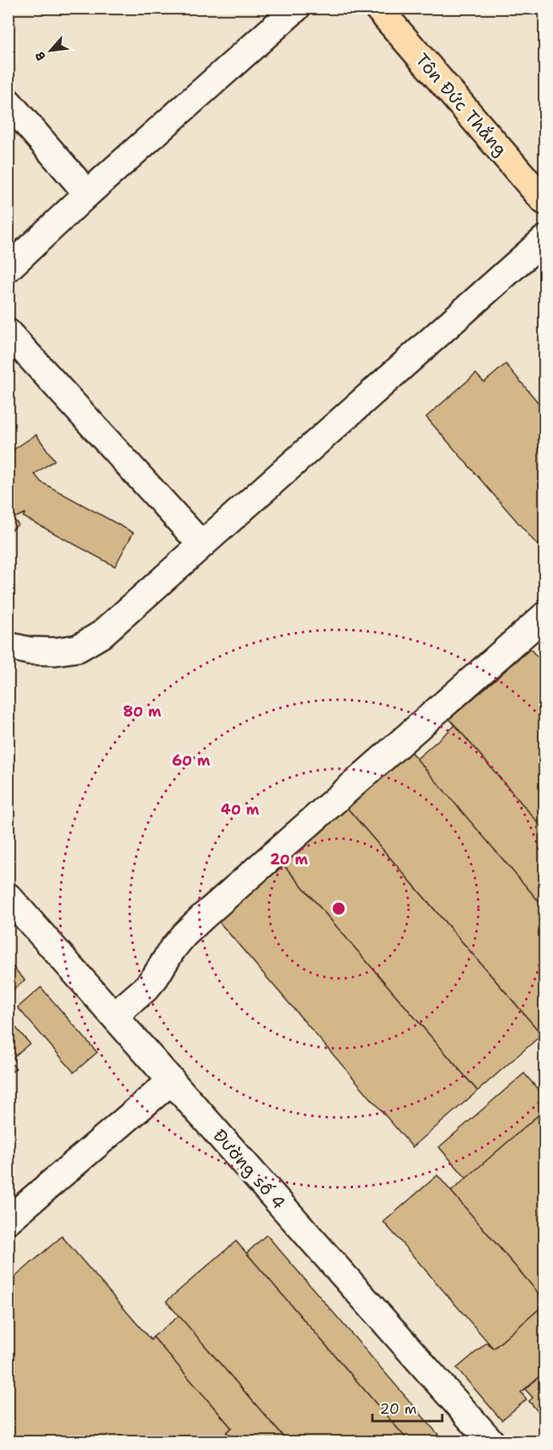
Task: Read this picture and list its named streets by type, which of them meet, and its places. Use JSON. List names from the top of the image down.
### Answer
{
  "streets": {
    "main road": ["Tôn Đức Thắng"],
    "street": ["Đường số 4"]
  },
  "scale_bar": "20 m",
  "north": "bottom left",
  "rings": [
    "80 m",
    "60 m",
    "40 m",
    "20 m"
  ]
}
